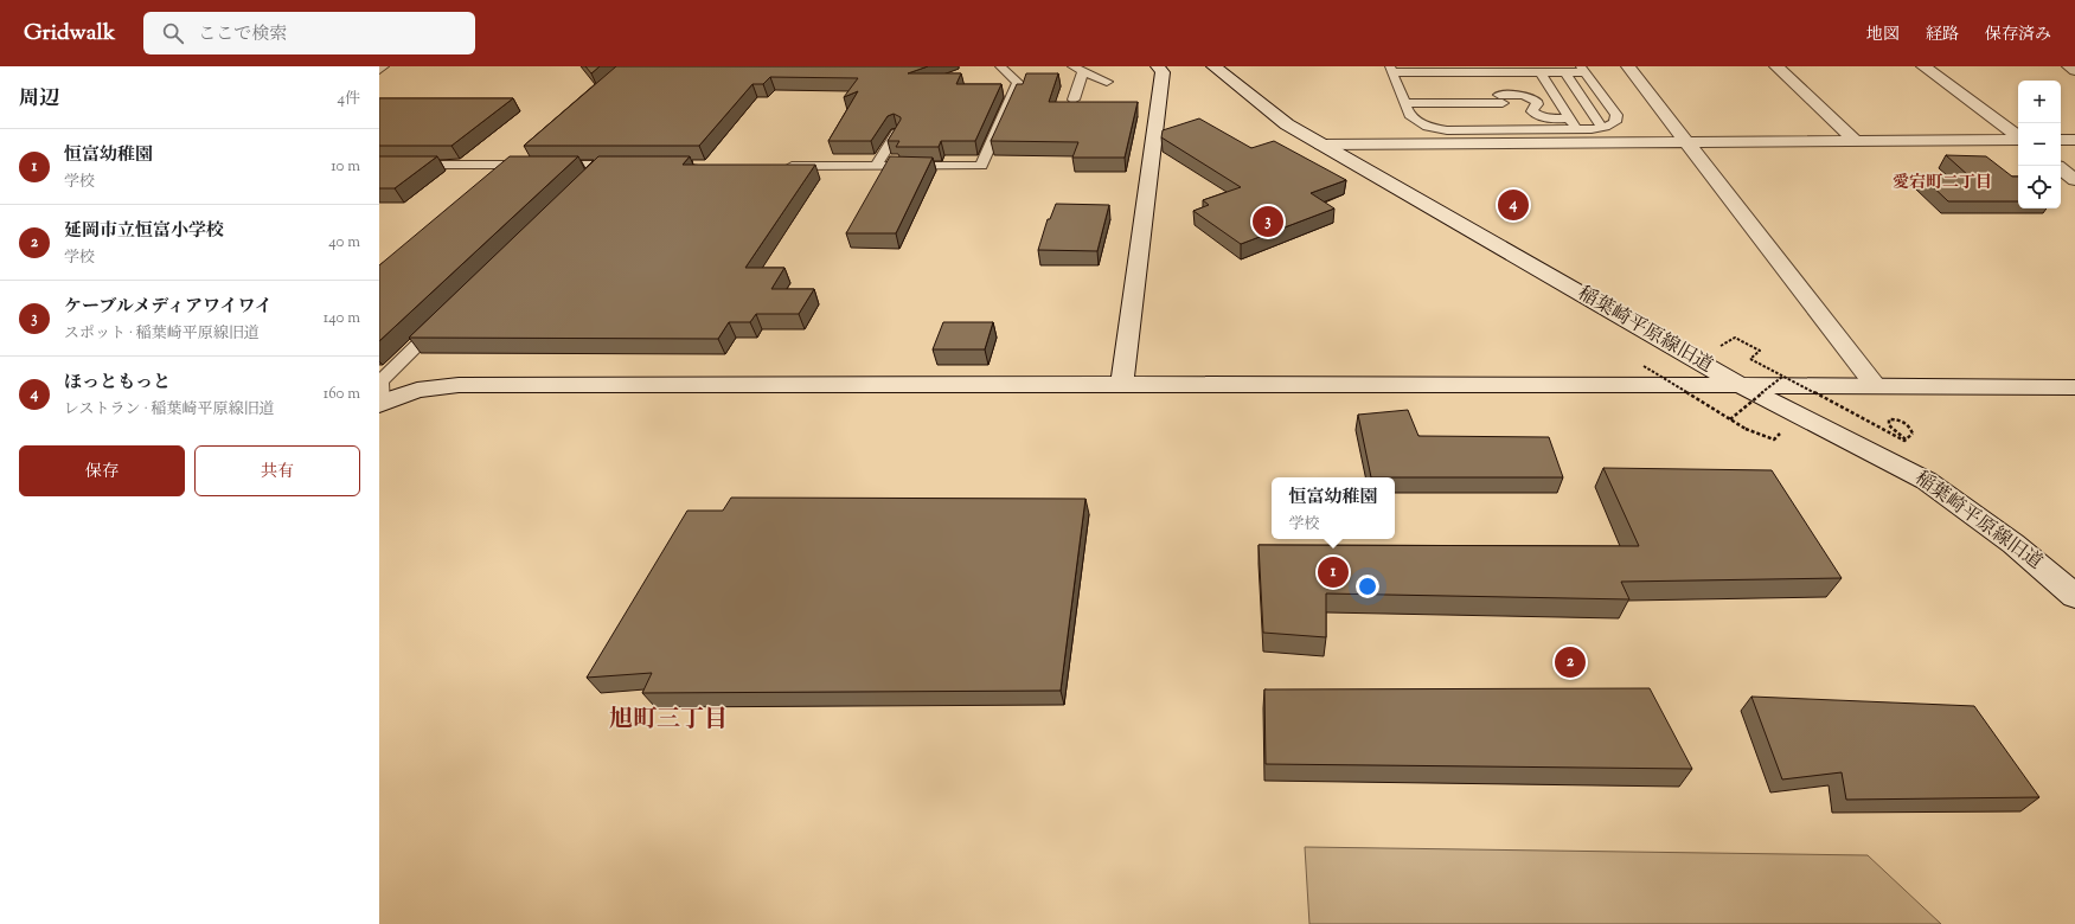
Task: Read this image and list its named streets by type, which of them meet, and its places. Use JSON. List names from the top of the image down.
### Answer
{
  "streets": {
    "street": ["稲葉崎平原線旧道"]
  },
  "districts": ["愛宕町二丁目", "旭町三丁目"],
  "page": {
    "header": "Gridwalk",
    "search": "ここで検索",
    "nav": ["地図", "経路", "保存済み"],
    "heading": ["周辺", "4件"],
    "map_buttons": ["+", "−"],
    "list": [
      {
        "mark": "1",
        "name": "恒富幼稚園",
        "note": "学校",
        "value": "10 m"
      },
      {
        "mark": "2",
        "name": "延岡市立恒富小学校",
        "note": "学校",
        "value": "40 m"
      },
      {
        "mark": "3",
        "name": "ケーブルメディアワイワイ",
        "note": "スポット · 稲葉崎平原線旧道",
        "value": "140 m"
      },
      {
        "mark": "4",
        "name": "ほっともっと",
        "note": "レストラン · 稲葉崎平原線旧道",
        "value": "160 m"
      }
    ],
    "pins": [
      "4",
      "3",
      "1",
      "2"
    ],
    "buttons": ["保存", "共有"],
    "popup": ["恒富幼稚園", "学校"]
  }
}
